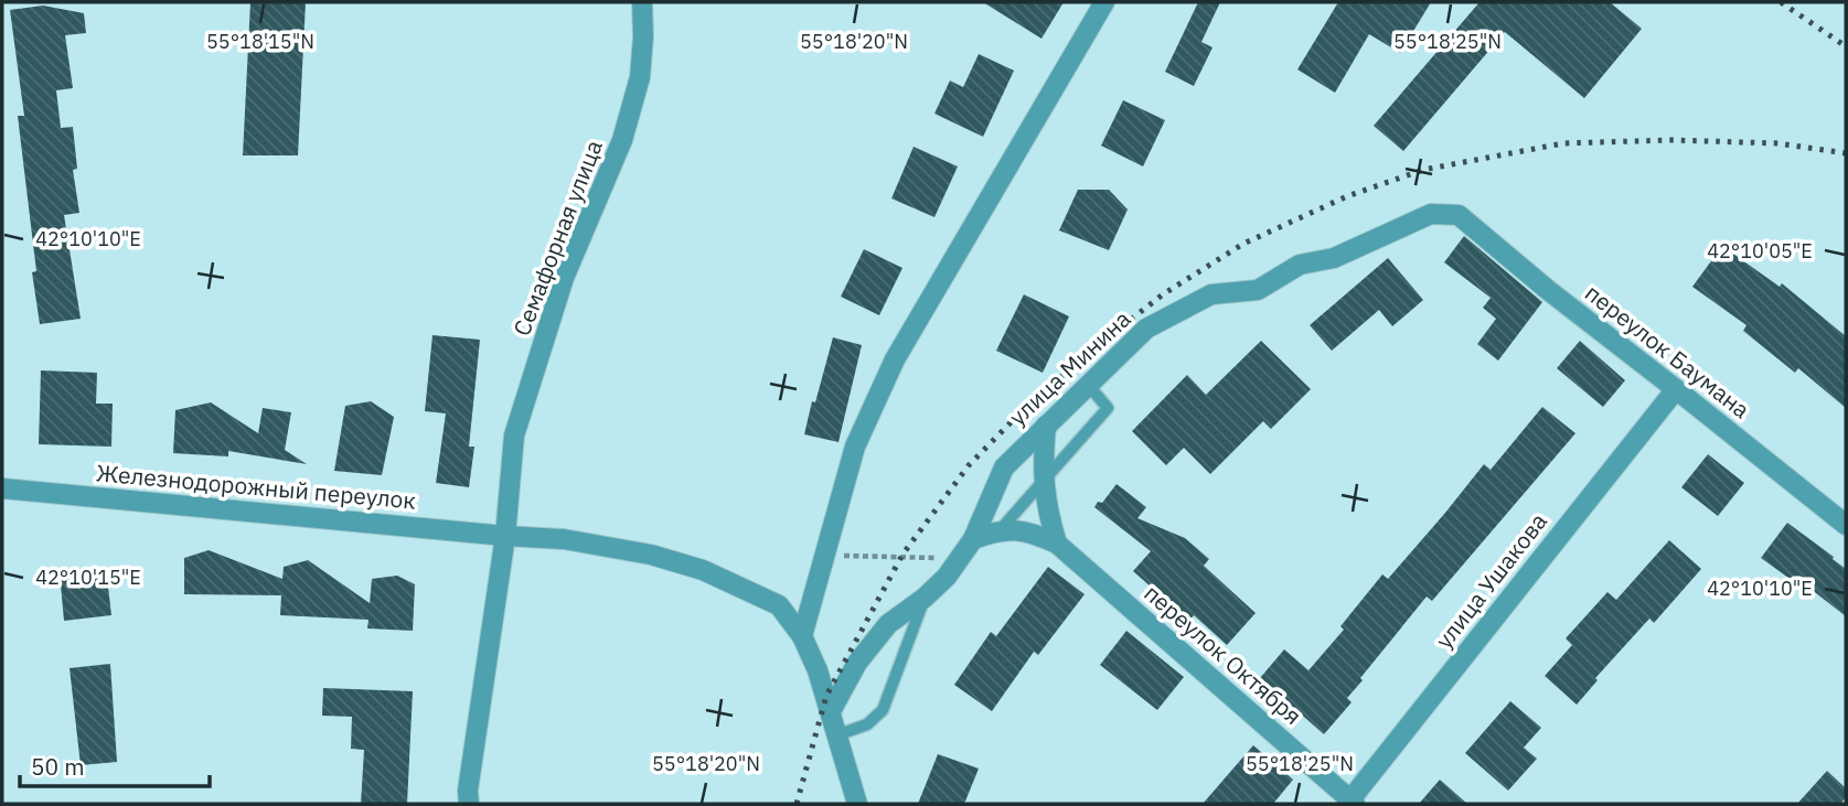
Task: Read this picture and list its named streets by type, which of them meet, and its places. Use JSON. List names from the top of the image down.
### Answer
{
  "streets": {
    "street": [
      "Семафорная улица",
      "переулок Баумана",
      "улица Минина",
      "Железнодорожный переулок",
      "улица Ушакова",
      "переулок Октября"
    ]
  },
  "crossings": [
    ["Семафорная улица", "Железнодорожный переулок"],
    ["переулок Баумана", "улица Минина"],
    ["переулок Баумана", "улица Ушакова"],
    ["улица Минина", "Железнодорожный переулок"],
    ["улица Минина", "переулок Октября"],
    ["улица Ушакова", "переулок Октября"]
  ],
  "scale_bar": "50 m",
  "coordinates": [
    "55°18'15\"N",
    "55°18'20\"N",
    "55°18'25\"N",
    "42°10'10\"E",
    "42°10'05\"E",
    "42°10'15\"E"
  ]
}
